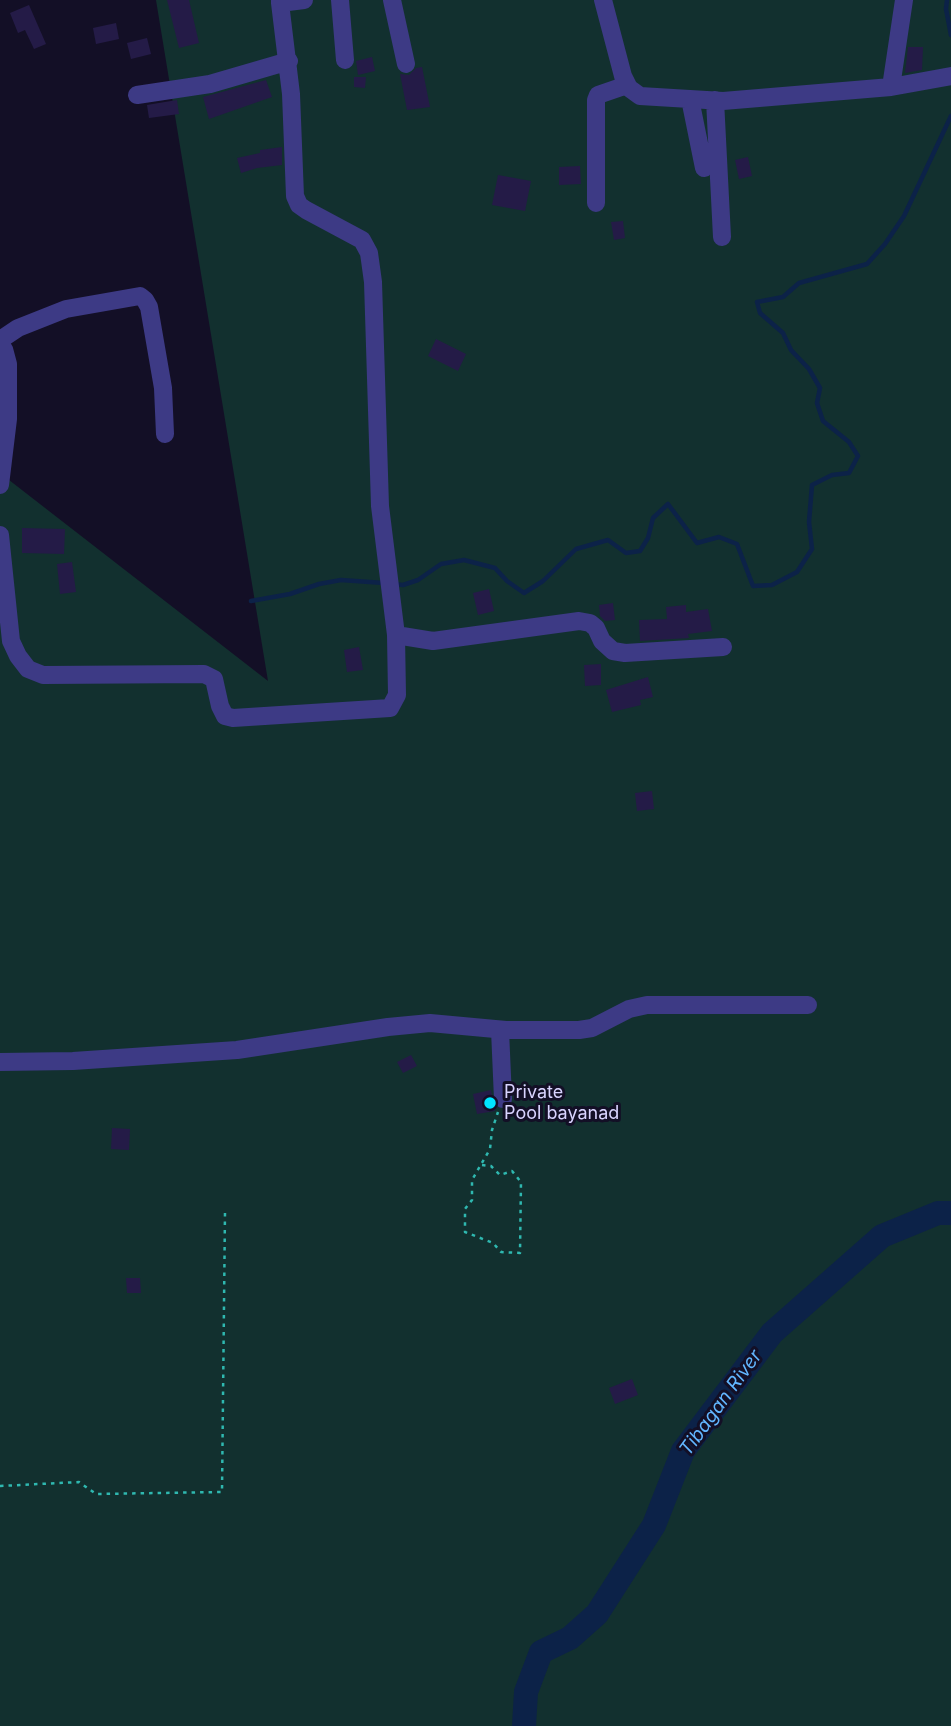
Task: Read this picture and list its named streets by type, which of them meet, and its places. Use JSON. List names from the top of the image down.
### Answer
{
  "water": ["Tibagan River"],
  "places": ["Private Pool bayanad"]
}
